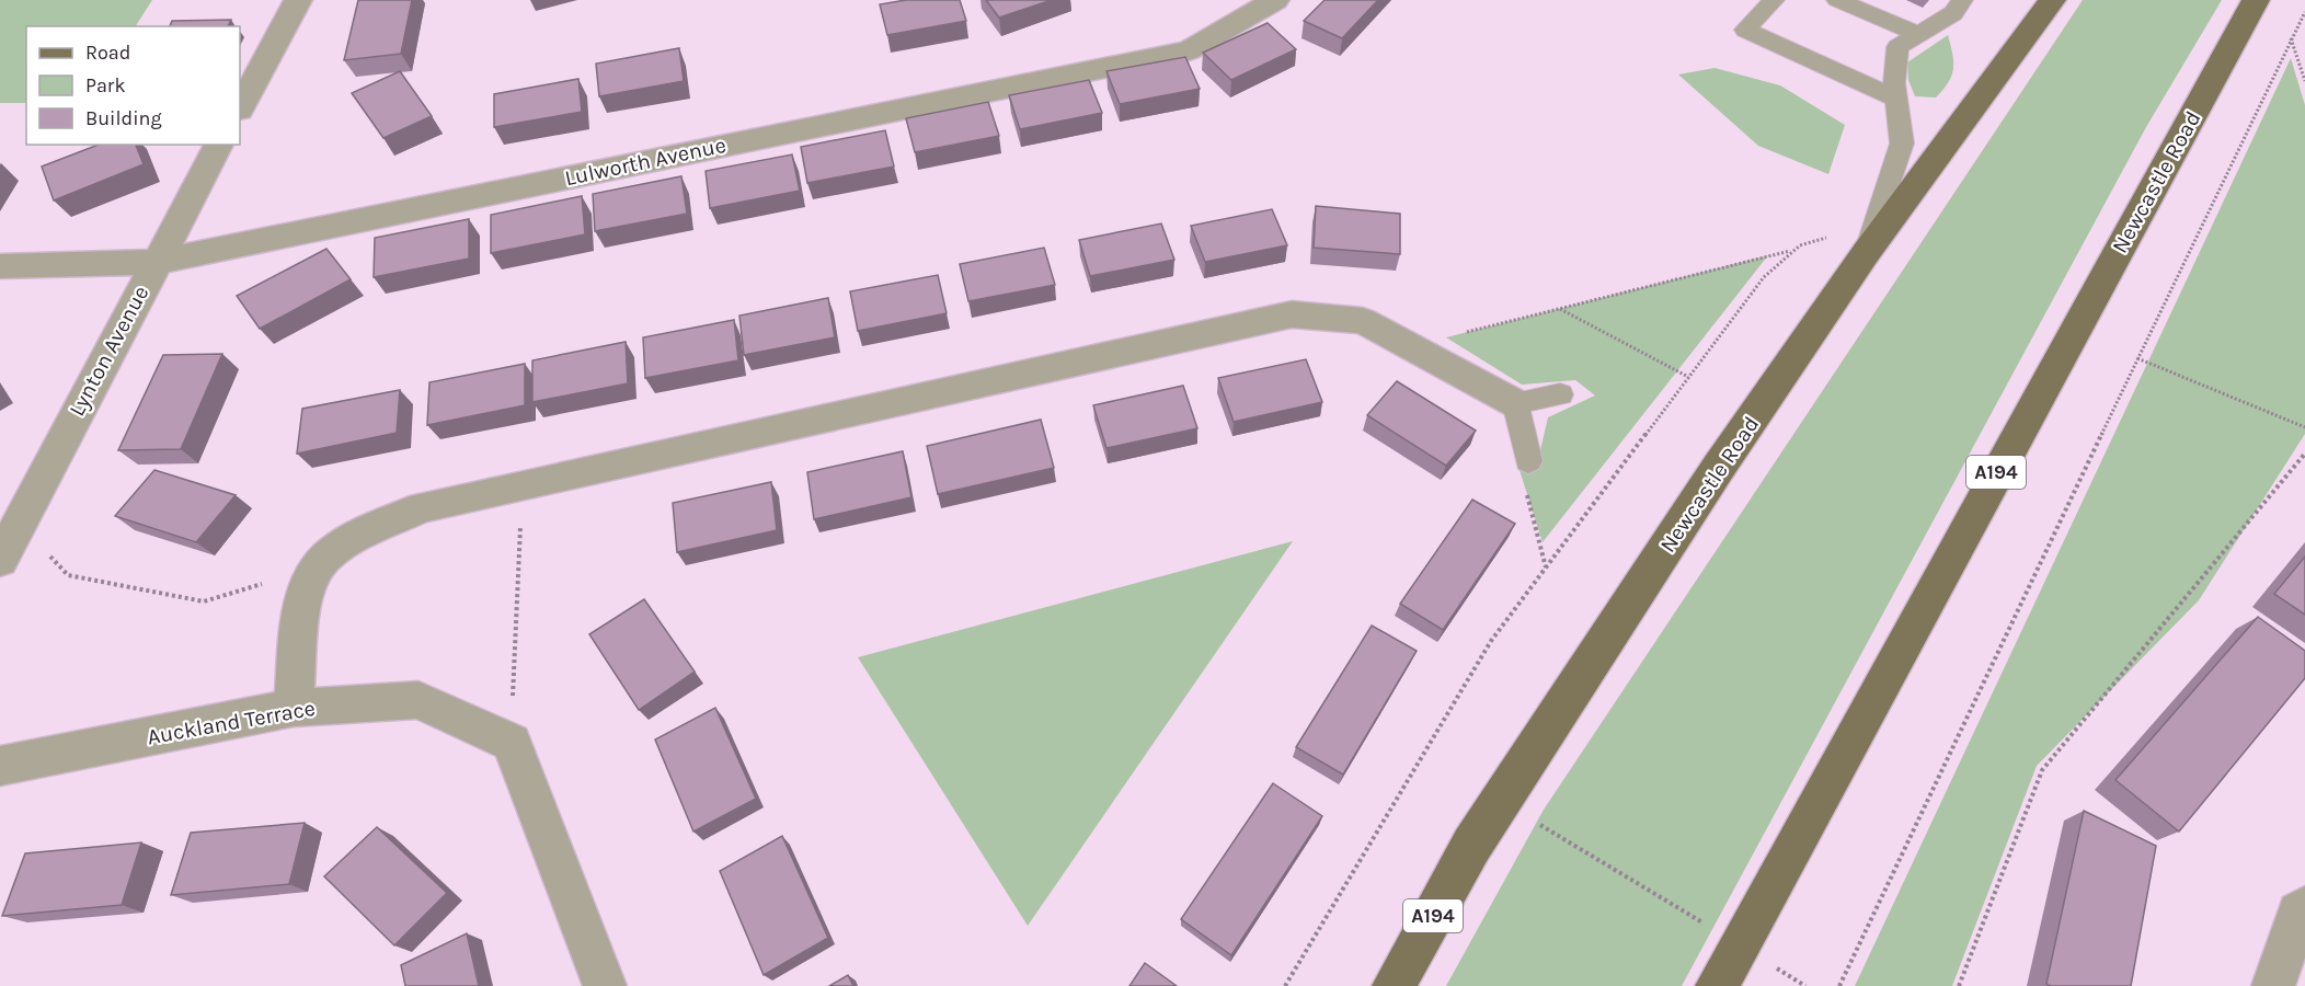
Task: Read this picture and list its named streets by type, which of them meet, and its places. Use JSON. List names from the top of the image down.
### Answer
{
  "streets": {
    "main road": ["Newcastle Road", "A194"],
    "street": ["Lulworth Avenue", "Lynton Avenue", "Auckland Terrace"]
  },
  "crossings": [
    ["Lulworth Avenue", "Lynton Avenue"]
  ],
  "legend": ["Road", "Park", "Building"]
}
